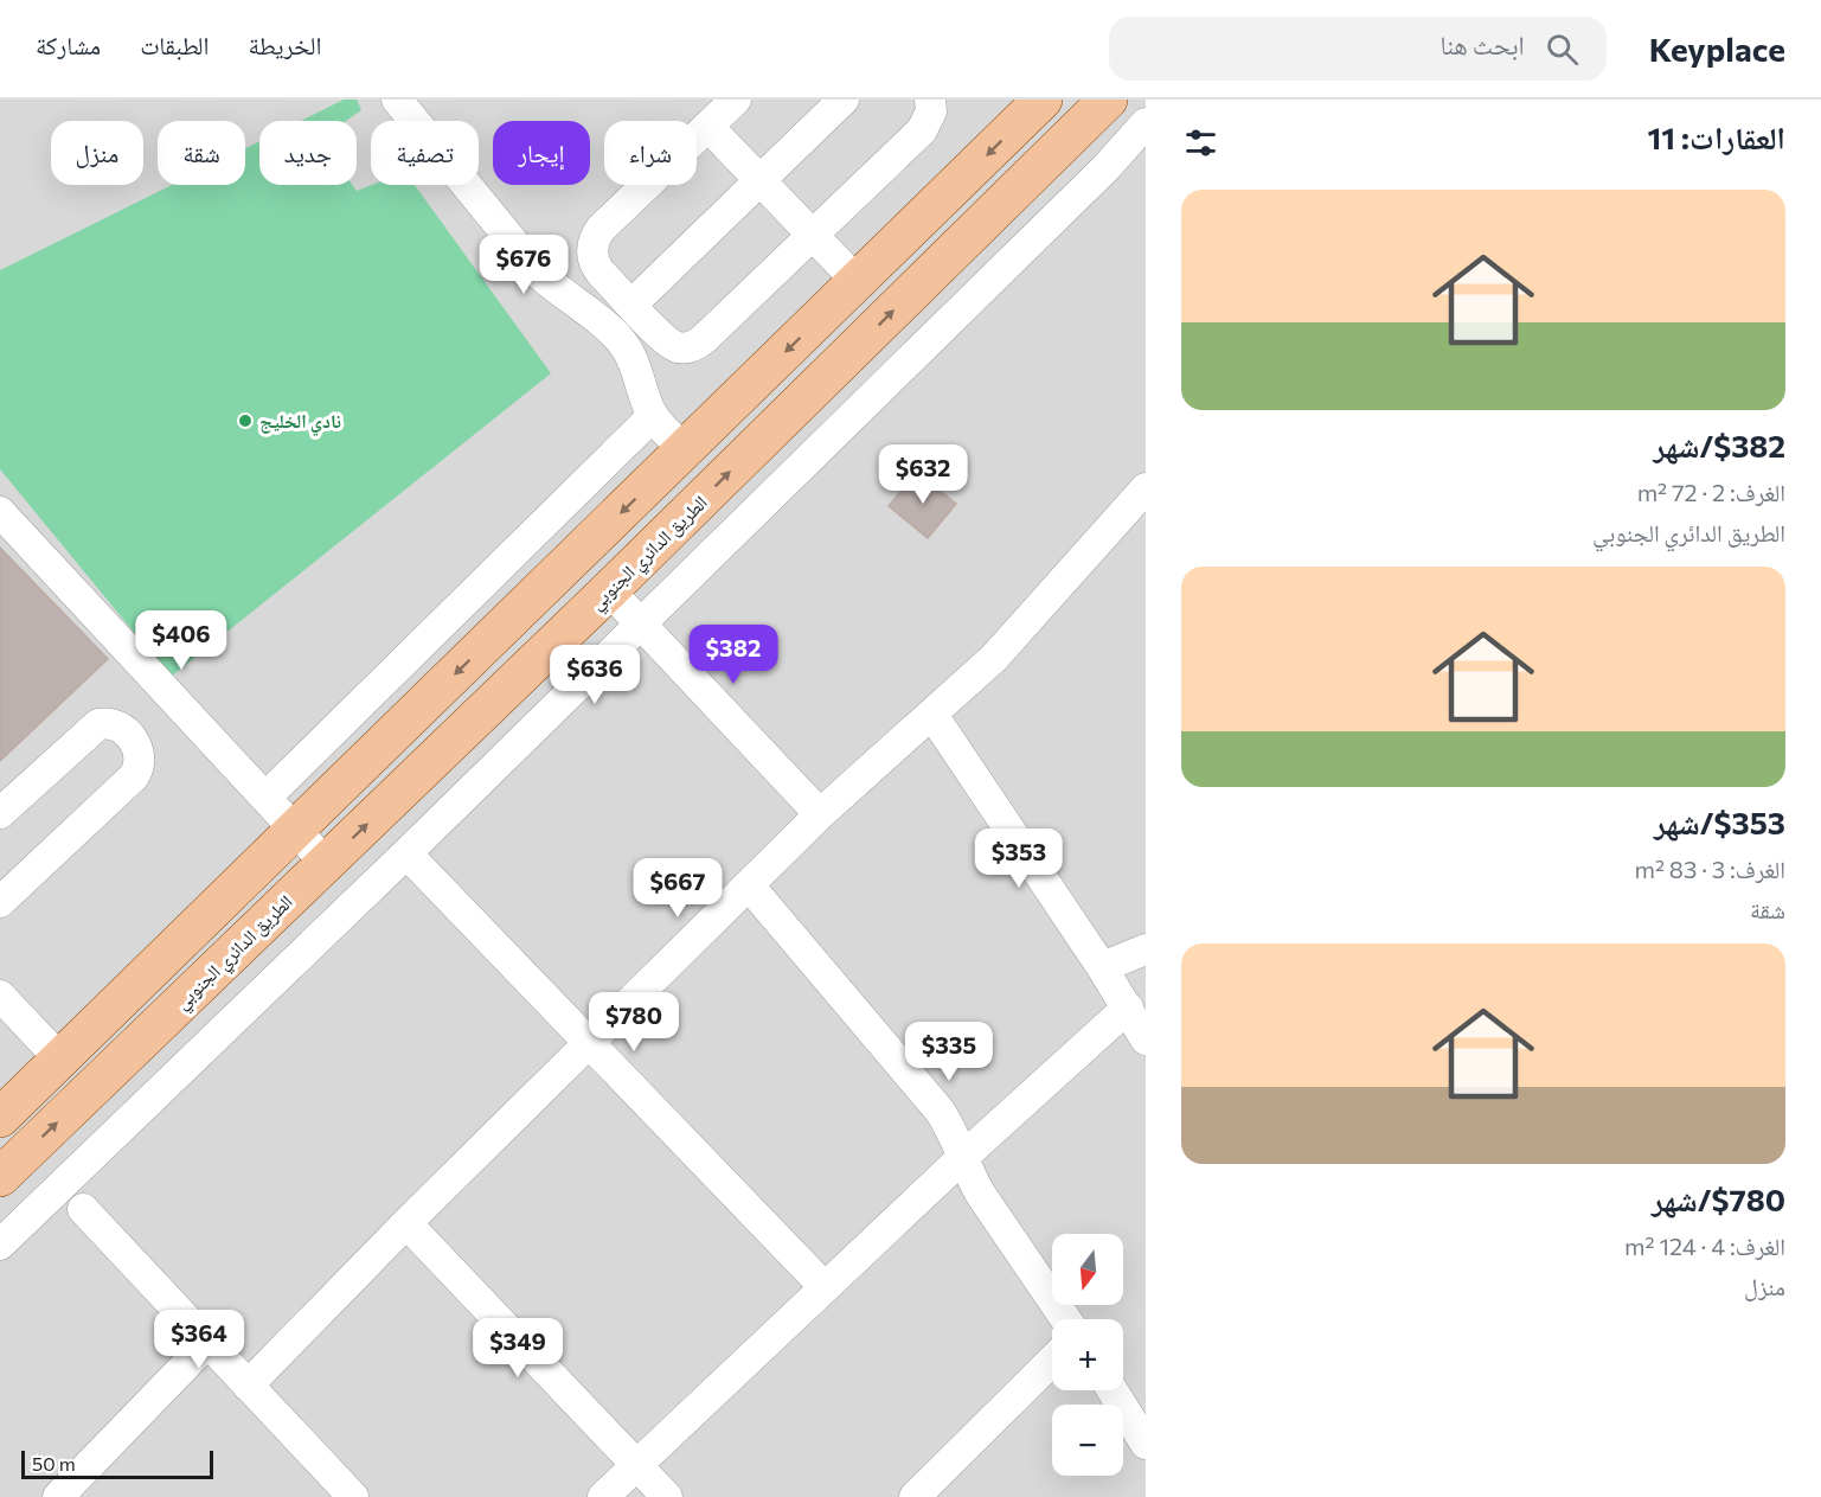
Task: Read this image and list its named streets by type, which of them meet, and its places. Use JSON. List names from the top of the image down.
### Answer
{
  "streets": {
    "main road": ["الطريق الدائري الجنوبي"]
  },
  "places": ["نادي الخليج"],
  "scale_bar": "50 m",
  "north": "bottom",
  "page": {
    "header": "Keyplace",
    "search": "ابحث هنا",
    "nav": ["الخريطة", "الطبقات", "مشاركة"],
    "heading": "العقارات: 11",
    "chip": [
      "شراء",
      "إيجار",
      "تصفية",
      "جديد",
      "شقة",
      "منزل"
    ],
    "list": [
      {
        "name": "$382/شهر",
        "note": "الغرف: 2 · 72 m² · الطريق الدائري الجنوبي"
      },
      {
        "name": "$353/شهر",
        "note": "الغرف: 3 · 83 m² · شقة"
      },
      {
        "name": "$780/شهر",
        "note": "الغرف: 4 · 124 m² · منزل"
      }
    ],
    "price": [
      "$676",
      "$632",
      "$406",
      "$382",
      "$636",
      "$353",
      "$667",
      "$780",
      "$335",
      "$364",
      "$349"
    ],
    "map_buttons": ["+", "−"],
    "scale": "50 m"
  }
}
